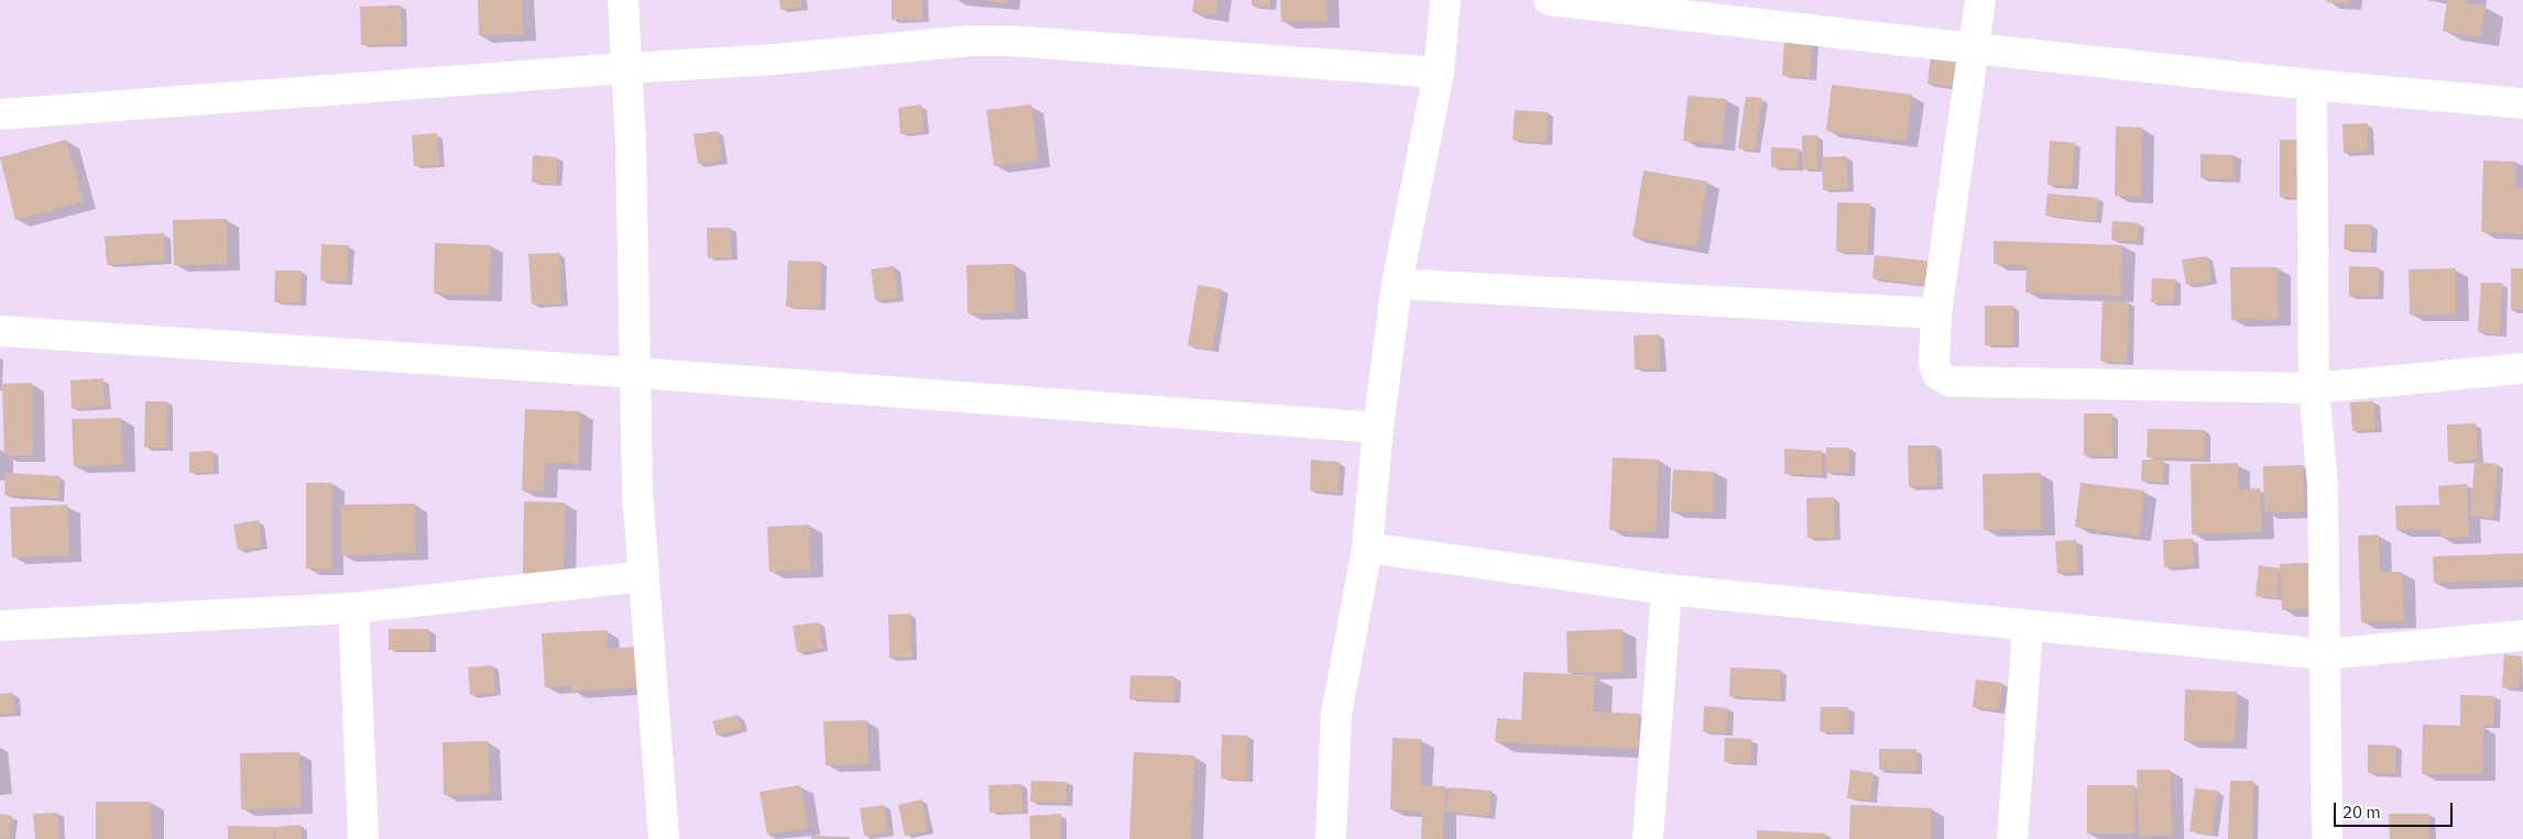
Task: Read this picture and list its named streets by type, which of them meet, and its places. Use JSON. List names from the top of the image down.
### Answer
{
  "scale_bar": "20 m"
}
